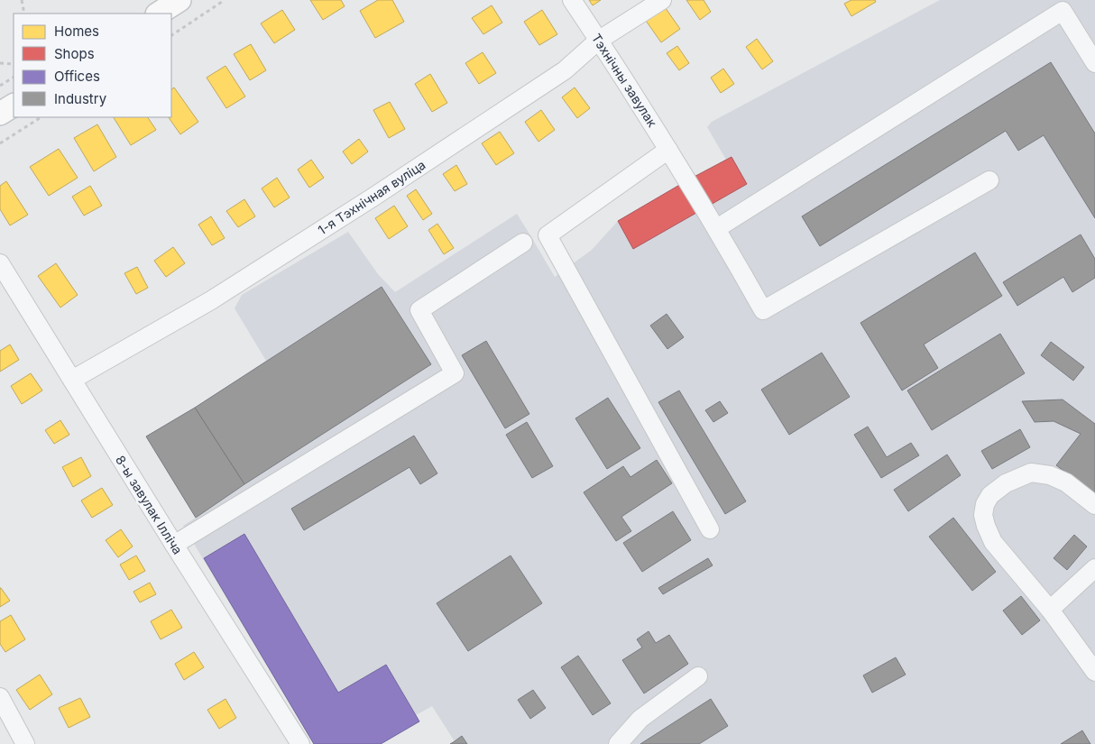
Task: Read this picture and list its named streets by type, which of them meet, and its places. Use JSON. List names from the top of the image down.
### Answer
{
  "streets": {
    "street": ["Тэхнічны завулак", "1-я Тэхнічная вуліца", "8-ы завулак Ілліча"]
  },
  "crossings": [
    ["Тэхнічны завулак", "1-я Тэхнічная вуліца"],
    ["1-я Тэхнічная вуліца", "8-ы завулак Ілліча"]
  ],
  "legend": [
    "Homes",
    "Shops",
    "Offices",
    "Industry"
  ]
}
